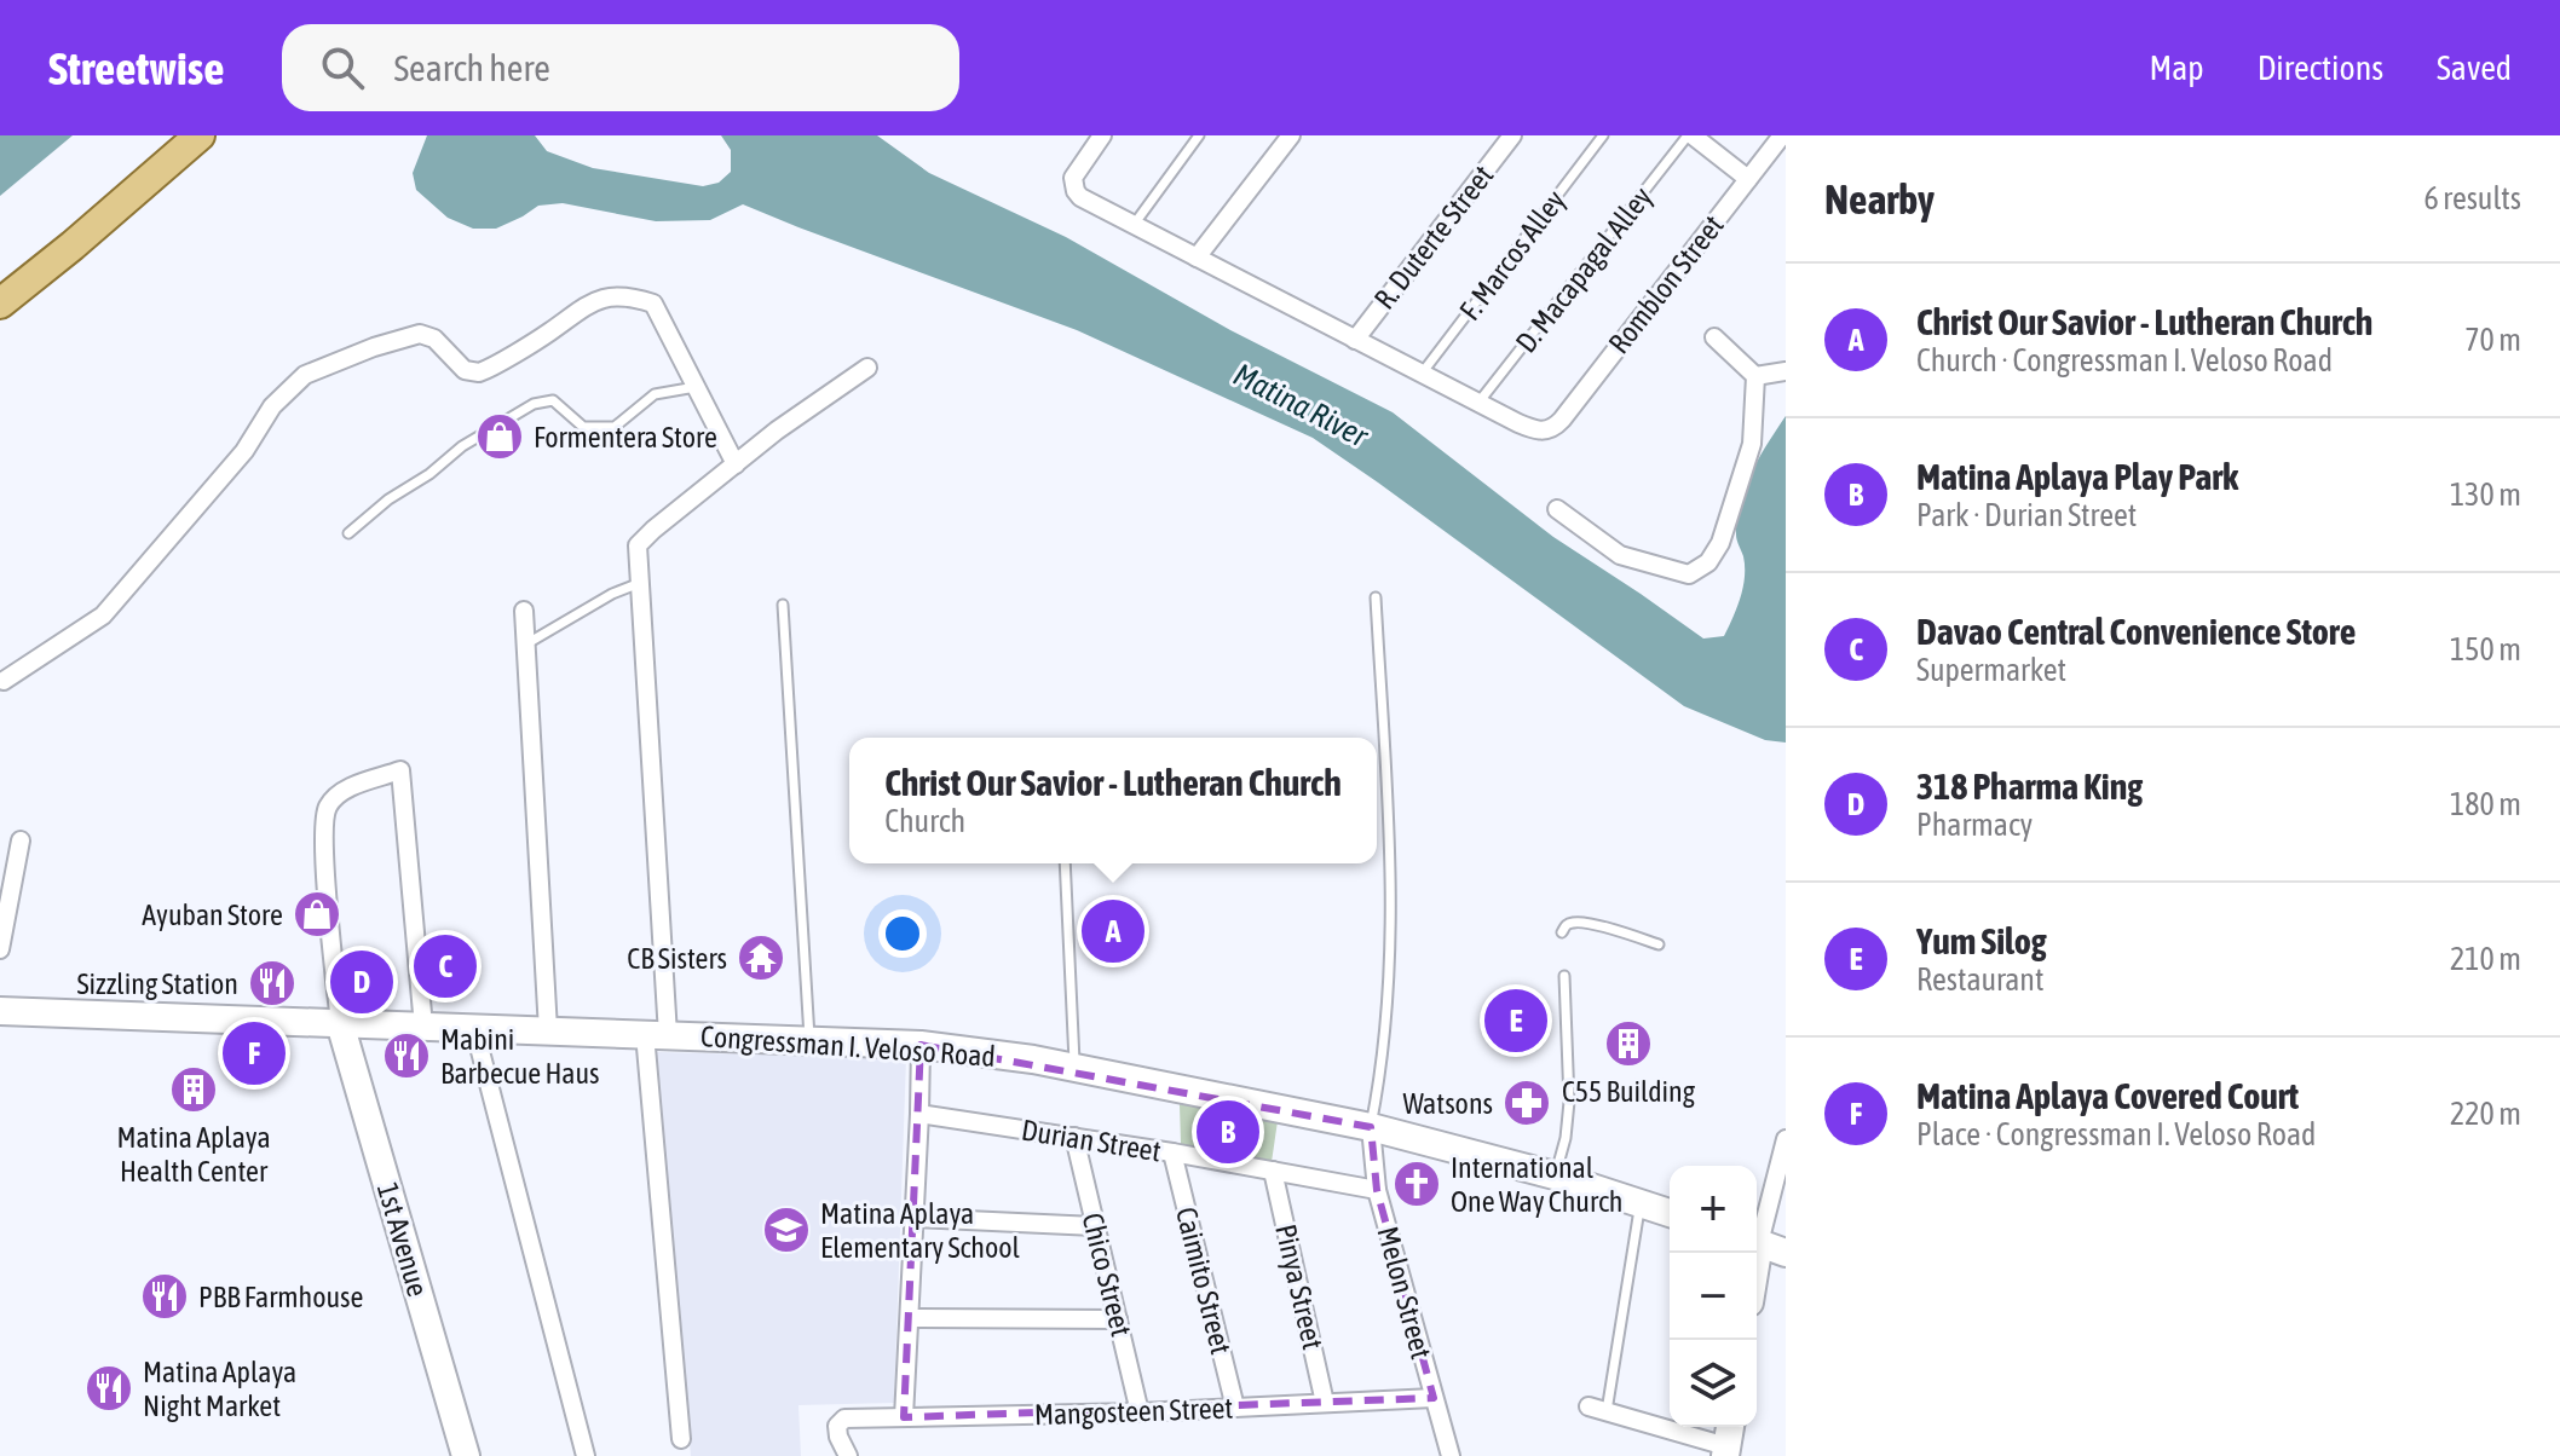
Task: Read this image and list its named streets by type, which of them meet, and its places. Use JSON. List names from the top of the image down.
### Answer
{
  "streets": {
    "main road": ["Congressman I. Veloso Road", "1st Avenue"],
    "street": [
      "R. Duterte Street",
      "Romblon Street",
      "Durian Street",
      "Chico Street",
      "Caimito Street",
      "Pinya Street",
      "Melon Street",
      "Mangosteen Street"
    ],
    "lane": ["F. Marcos Alley", "D. Macapagal Alley"]
  },
  "crossings": [
    ["D. Macapagal Alley", "Romblon Street"],
    ["Congressman I. Veloso Road", "1st Avenue"],
    ["Congressman I. Veloso Road", "Melon Street"],
    ["Durian Street", "Chico Street"],
    ["Durian Street", "Caimito Street"],
    ["Durian Street", "Pinya Street"],
    ["Durian Street", "Melon Street"],
    ["Chico Street", "Mangosteen Street"],
    ["Caimito Street", "Mangosteen Street"],
    ["Pinya Street", "Mangosteen Street"],
    ["Melon Street", "Mangosteen Street"]
  ],
  "water": ["Matina River"],
  "places": {
    "shop": ["Formentera Store", "Ayuban Store"],
    "temple": ["CB Sisters"],
    "restaurant": [
      "Sizzling Station",
      "Mabini Barbecue Haus",
      "PBB Farmhouse",
      "Matina Aplaya Night Market"
    ],
    "building": ["C55 Building", "Matina Aplaya Health Center"],
    "pharmacy": ["Watsons"],
    "church": ["International One Way Church"],
    "school or university": ["Matina Aplaya Elementary School"]
  },
  "page": {
    "header": "Streetwise",
    "search": "Search here",
    "nav": ["Map", "Directions", "Saved"],
    "heading": ["Nearby", "6 results"],
    "list": [
      {
        "mark": "A",
        "name": "Christ Our Savior - Lutheran Church",
        "note": "Church · Congressman I. Veloso Road",
        "value": "70 m"
      },
      {
        "mark": "B",
        "name": "Matina Aplaya Play Park",
        "note": "Park · Durian Street",
        "value": "130 m"
      },
      {
        "mark": "C",
        "name": "Davao Central Convenience Store",
        "note": "Supermarket",
        "value": "150 m"
      },
      {
        "mark": "D",
        "name": "318 Pharma King",
        "note": "Pharmacy",
        "value": "180 m"
      },
      {
        "mark": "E",
        "name": "Yum Silog",
        "note": "Restaurant",
        "value": "210 m"
      },
      {
        "mark": "F",
        "name": "Matina Aplaya Covered Court",
        "note": "Place · Congressman I. Veloso Road",
        "value": "220 m"
      }
    ],
    "popup": ["Christ Our Savior - Lutheran Church", "Church"],
    "pins": [
      "A",
      "C",
      "D",
      "E",
      "F",
      "B"
    ],
    "map_buttons": ["+", "−"]
  }
}
